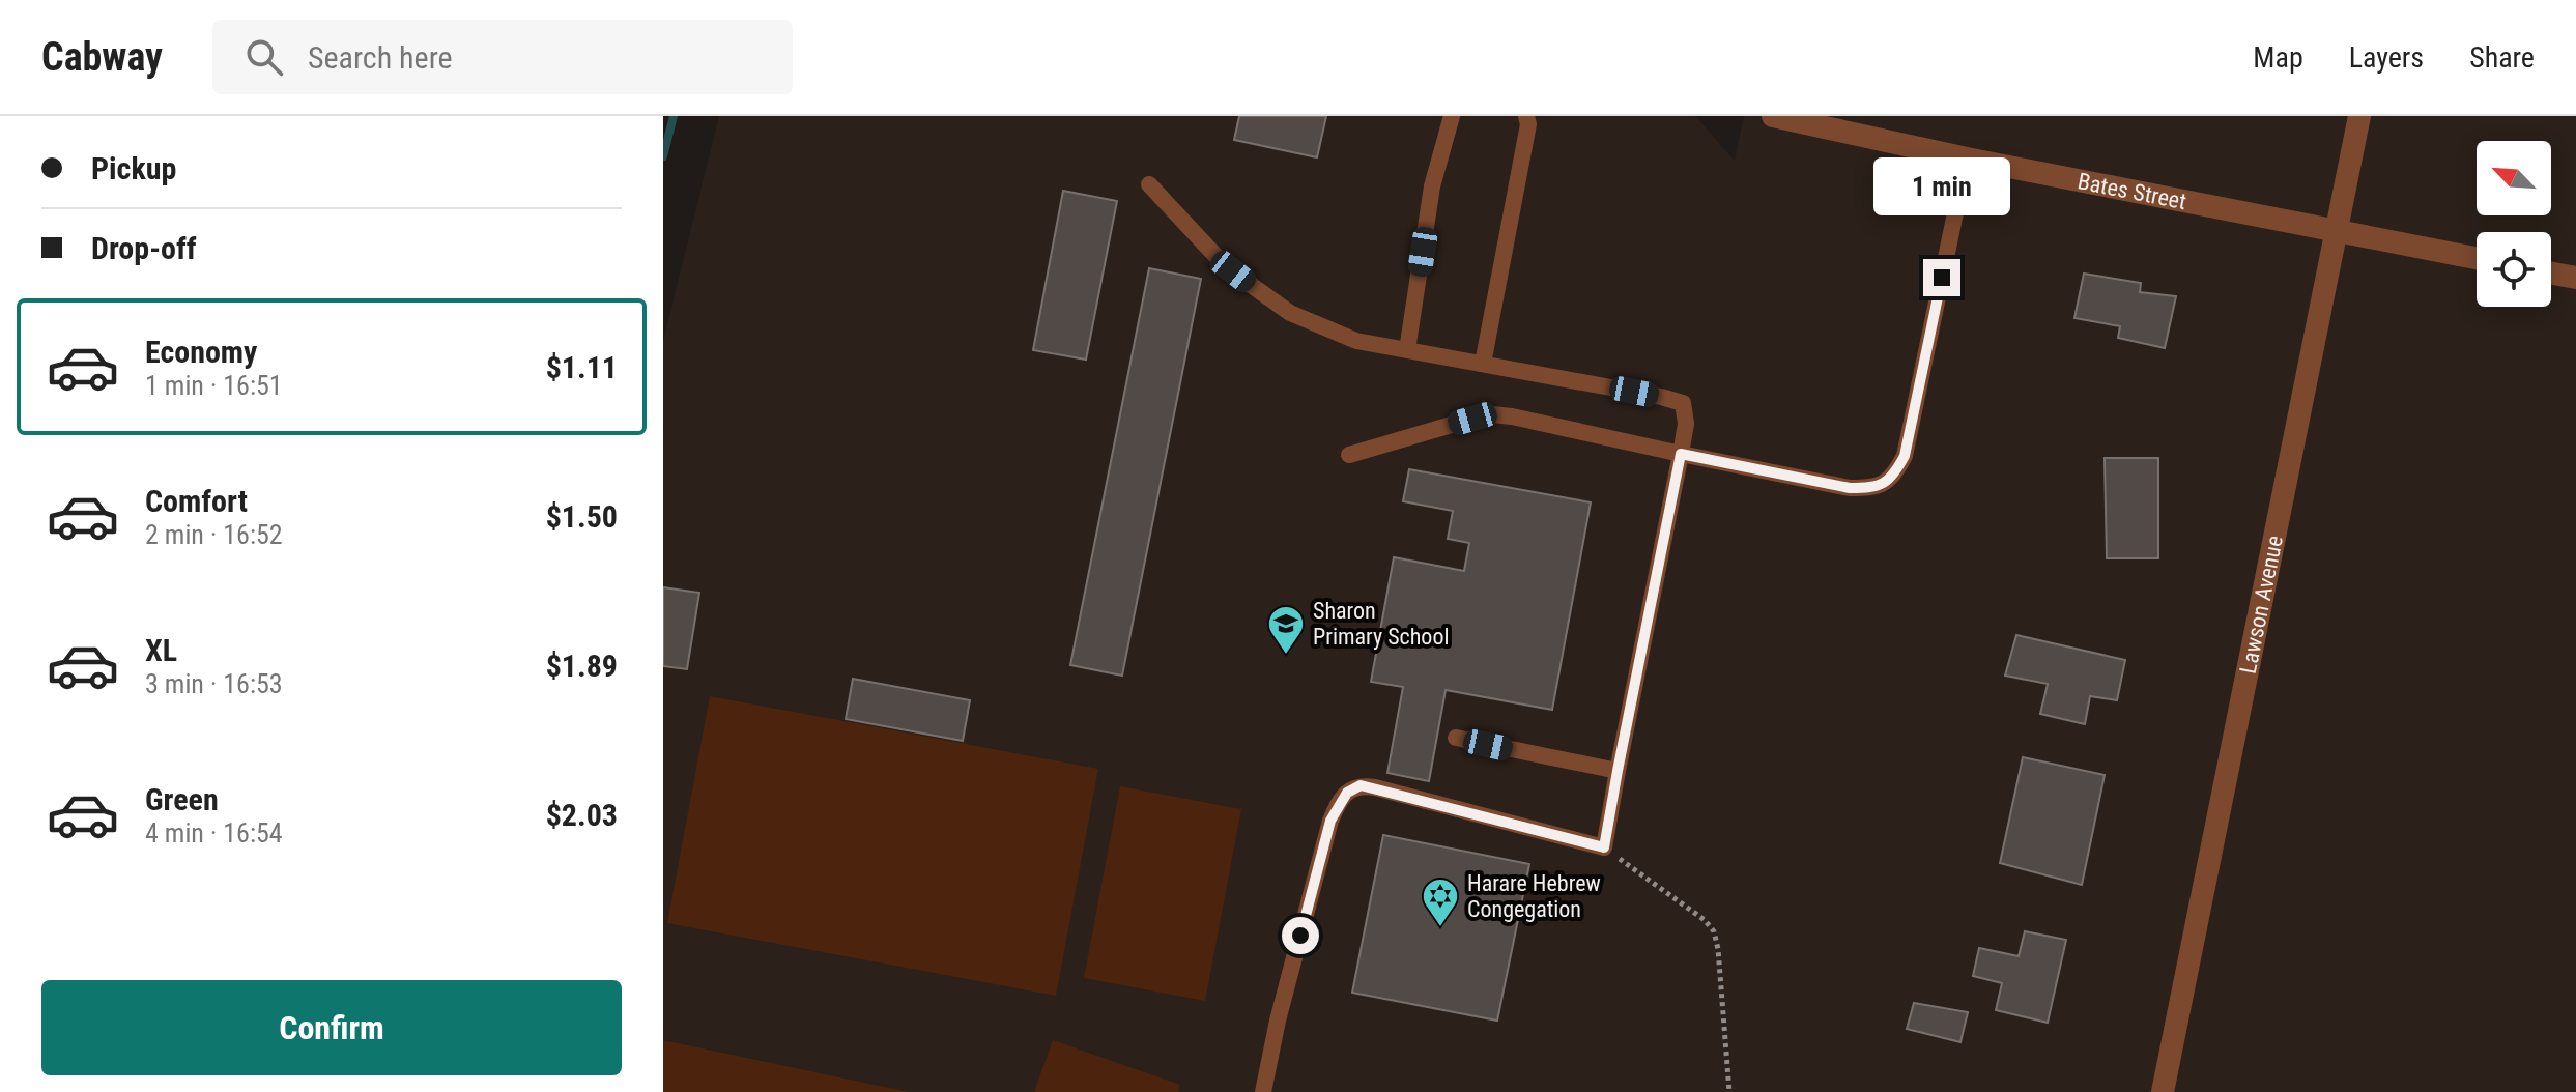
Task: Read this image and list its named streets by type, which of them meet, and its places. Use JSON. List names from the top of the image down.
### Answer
{
  "streets": {
    "street": ["Bates Street", "Lawson Avenue"]
  },
  "crossings": [
    ["Bates Street", "Lawson Avenue"]
  ],
  "places": {
    "school or university": ["Sharon Primary School"],
    "synagogue": ["Harare Hebrew Congegation"]
  },
  "north": "top left",
  "page": {
    "header": "Cabway",
    "search": "Search here",
    "nav": ["Map", "Layers", "Share"],
    "banner": ["Pickup", "Drop-off"],
    "bubble": "1 min",
    "list": [
      {
        "name": "Economy",
        "note": "1 min · 16:51",
        "value": "$1.11"
      },
      {
        "name": "Comfort",
        "note": "2 min · 16:52",
        "value": "$1.50"
      },
      {
        "name": "XL",
        "note": "3 min · 16:53",
        "value": "$1.89"
      },
      {
        "name": "Green",
        "note": "4 min · 16:54",
        "value": "$2.03"
      }
    ],
    "buttons": "Confirm"
  }
}
